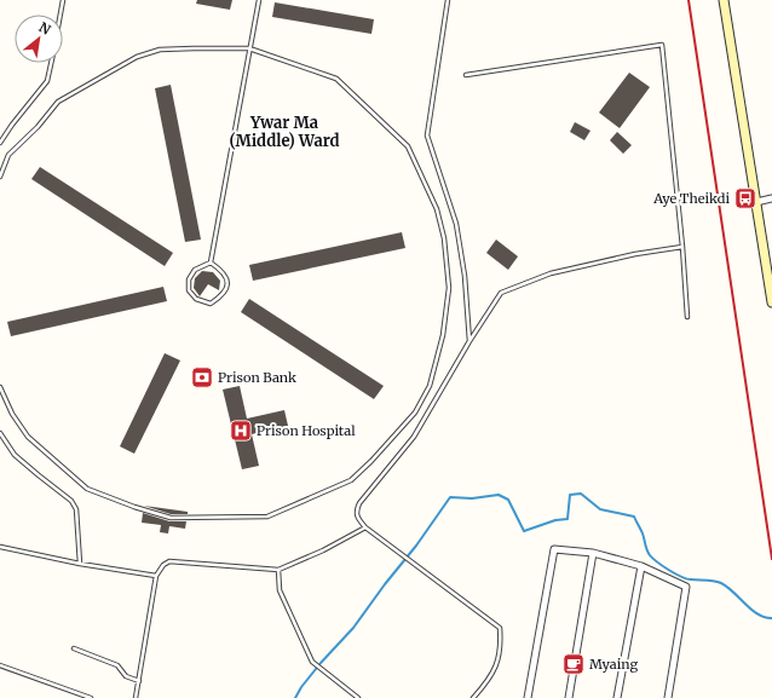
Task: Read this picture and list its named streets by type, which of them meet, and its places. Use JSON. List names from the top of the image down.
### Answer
{
  "districts": ["Ywar Ma (Middle) Ward"],
  "places": {
    "bus stop": ["Aye Theikdi"],
    "bank": ["Prison Bank"],
    "hospital": ["Prison Hospital"],
    "cafe": ["Myaing"]
  },
  "north": "top right"
}
